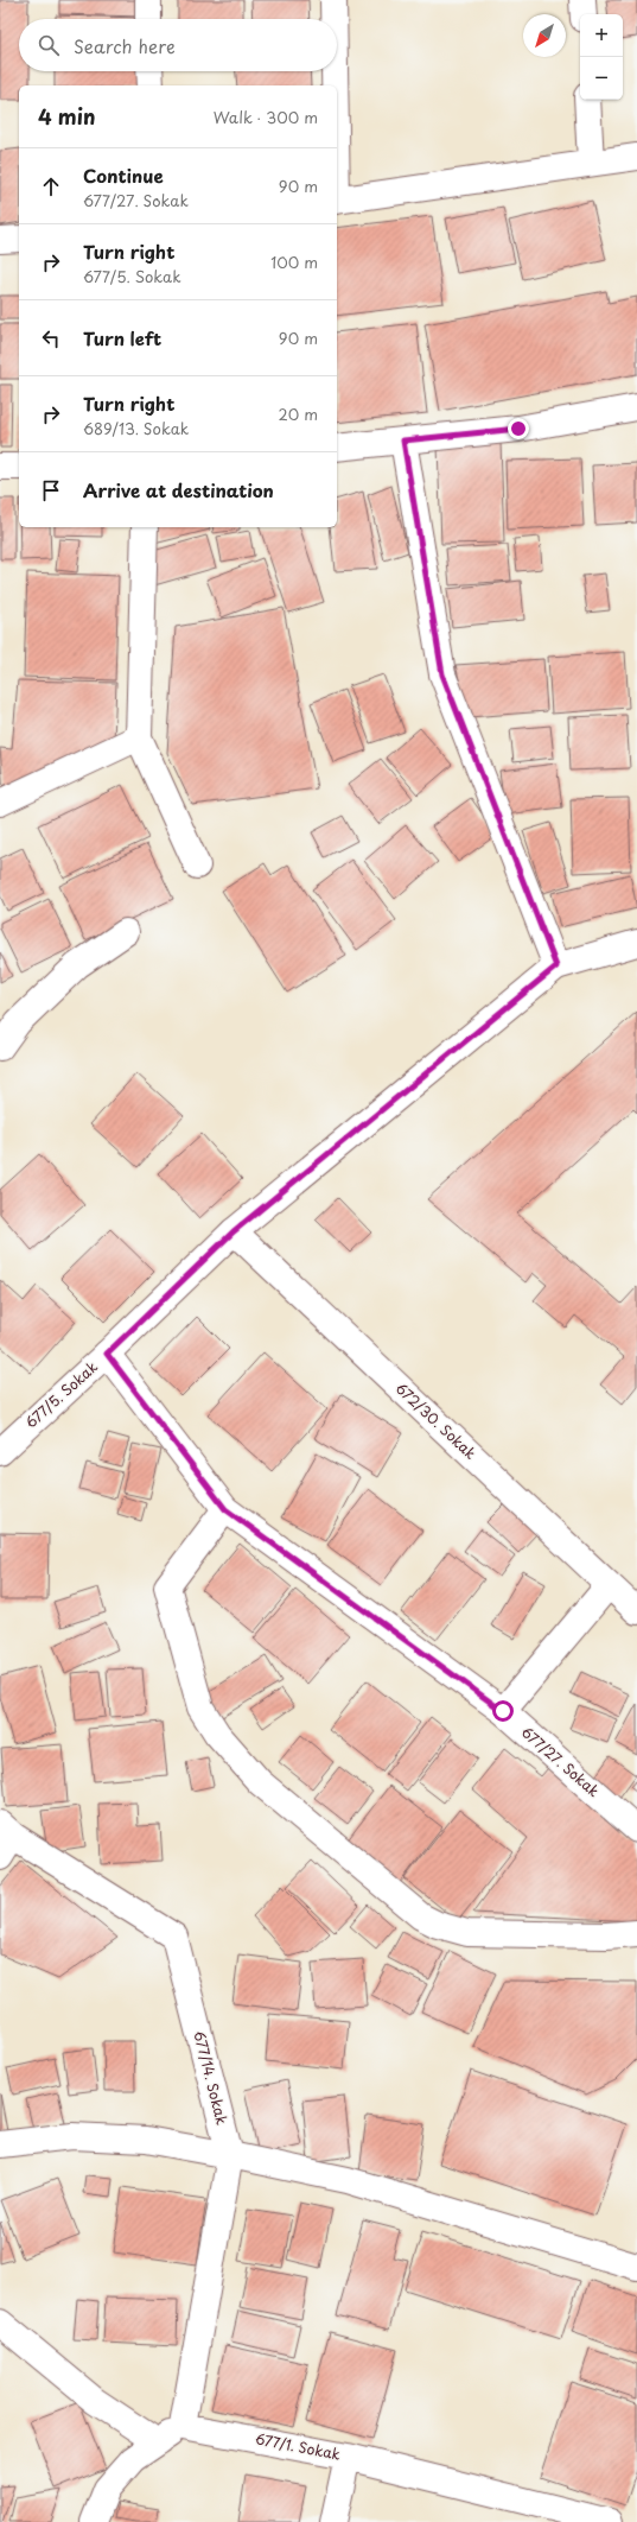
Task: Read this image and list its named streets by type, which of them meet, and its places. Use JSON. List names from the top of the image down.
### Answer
{
  "streets": {
    "street": [
      "677/5. Sokak",
      "672/30. Sokak",
      "677/27. Sokak",
      "677/14. Sokak",
      "677/1. Sokak"
    ]
  },
  "crossings": [
    ["677/5. Sokak", "672/30. Sokak"],
    ["677/5. Sokak", "677/27. Sokak"],
    ["677/14. Sokak", "677/1. Sokak"]
  ],
  "north": "bottom left",
  "page": {
    "map_buttons": ["+", "−"],
    "search": "Search here",
    "heading": ["4 min", "Walk · 300 m"],
    "list": [
      ["Continue", "677/27. Sokak", "90 m"],
      ["Turn right", "677/5. Sokak", "100 m"],
      ["Turn left", "90 m"],
      ["Turn right", "689/13. Sokak", "20 m"],
      "Arrive at destination"
    ]
  }
}
